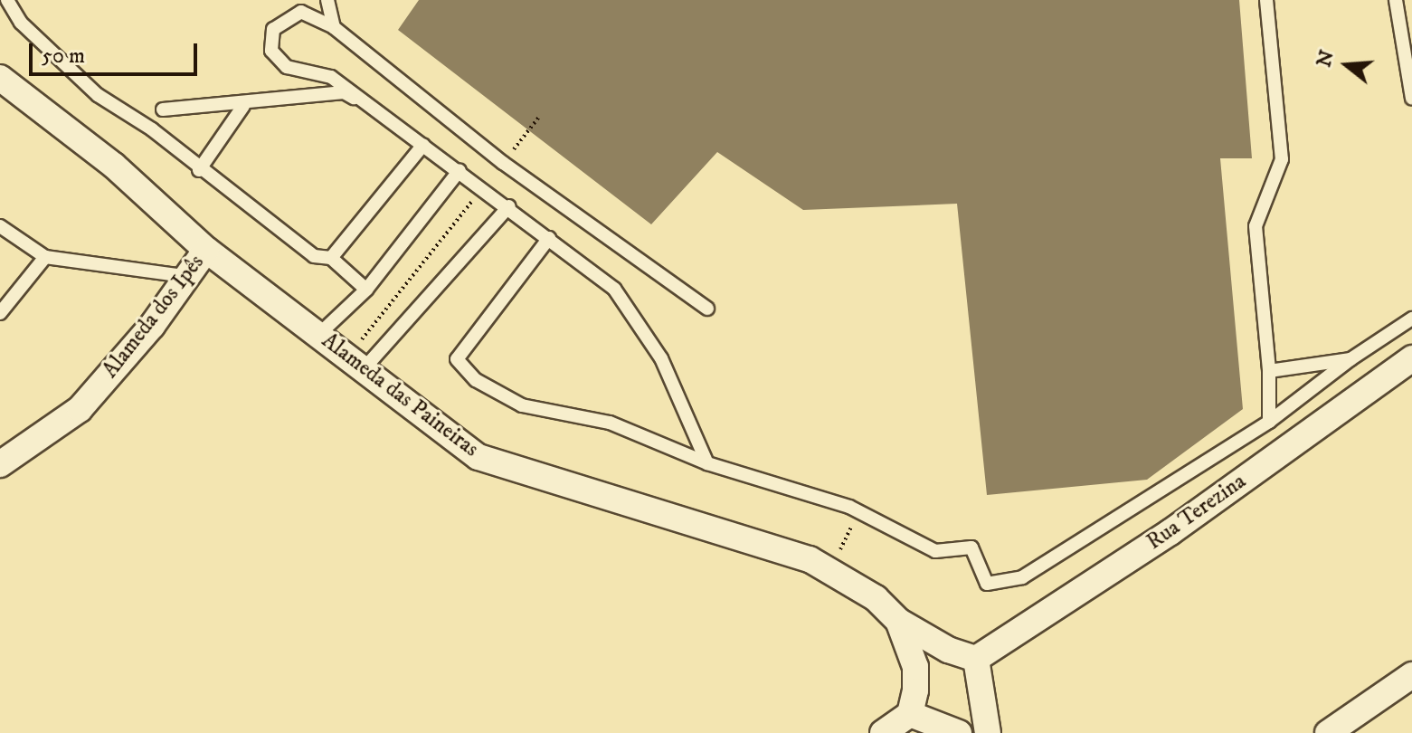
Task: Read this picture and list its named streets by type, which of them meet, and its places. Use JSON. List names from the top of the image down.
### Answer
{
  "streets": {
    "street": ["Alameda dos Ipês", "Alameda das Paineiras", "Rua Terezina"]
  },
  "crossings": [
    ["Alameda dos Ipês", "Alameda das Paineiras"],
    ["Alameda das Paineiras", "Rua Terezina"]
  ],
  "scale_bar": "50 m",
  "north": "left"
}
